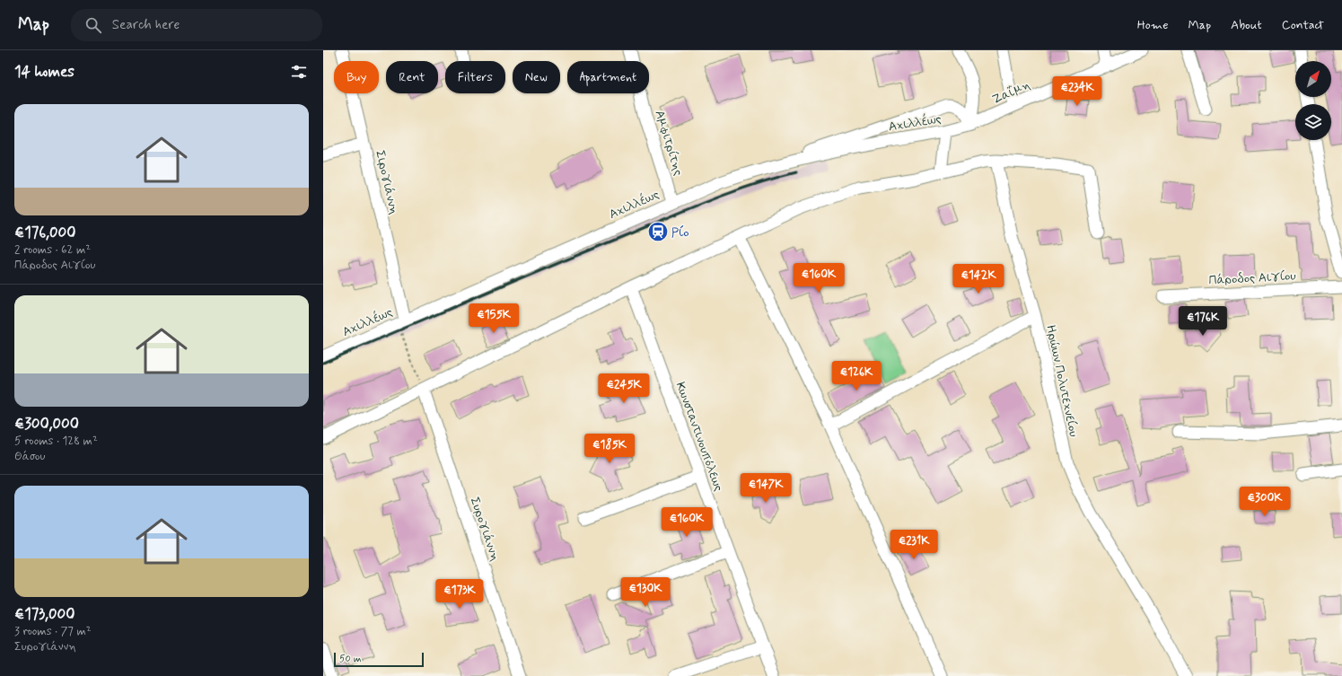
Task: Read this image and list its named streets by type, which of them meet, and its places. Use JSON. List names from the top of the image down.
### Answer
{
  "streets": {
    "street": [
      "Ζαΐμη",
      "Αχιλλέως",
      "Αμφιτρίτης",
      "Σιρογιάννη",
      "Πάροδος Αιγίου",
      "Ηρώων Πολυτεχνείου",
      "Κωνσταντινουπόλεως",
      "Συρογιάννη"
    ]
  },
  "crossings": [
    ["Ζαΐμη", "Αχιλλέως"],
    ["Αχιλλέως", "Αμφιτρίτης"],
    ["Αχιλλέως", "Σιρογιάννη"]
  ],
  "places": {
    "station": ["Ρίο"]
  },
  "scale_bar": "50 m",
  "north": "top right",
  "page": {
    "header": "Map",
    "search": "Search here",
    "nav": [
      "Home",
      "Map",
      "About",
      "Contact"
    ],
    "heading": "14 homes",
    "chip": [
      "Buy",
      "Rent",
      "Filters",
      "New",
      "Apartment"
    ],
    "price": [
      "€234K",
      "€160K",
      "€142K",
      "€155K",
      "€176K",
      "€126K",
      "€245K",
      "€185K",
      "€147K",
      "€300K",
      "€160K",
      "€231K",
      "€130K",
      "€173K"
    ],
    "list": [
      {
        "name": "€176,000",
        "note": "2 rooms · 62 m² · Πάροδος Αιγίου"
      },
      {
        "name": "€300,000",
        "note": "5 rooms · 128 m² · Θάσου"
      },
      {
        "name": "€173,000",
        "note": "3 rooms · 77 m² · Συρογιάννη"
      }
    ],
    "scale": "50 m"
  }
}
